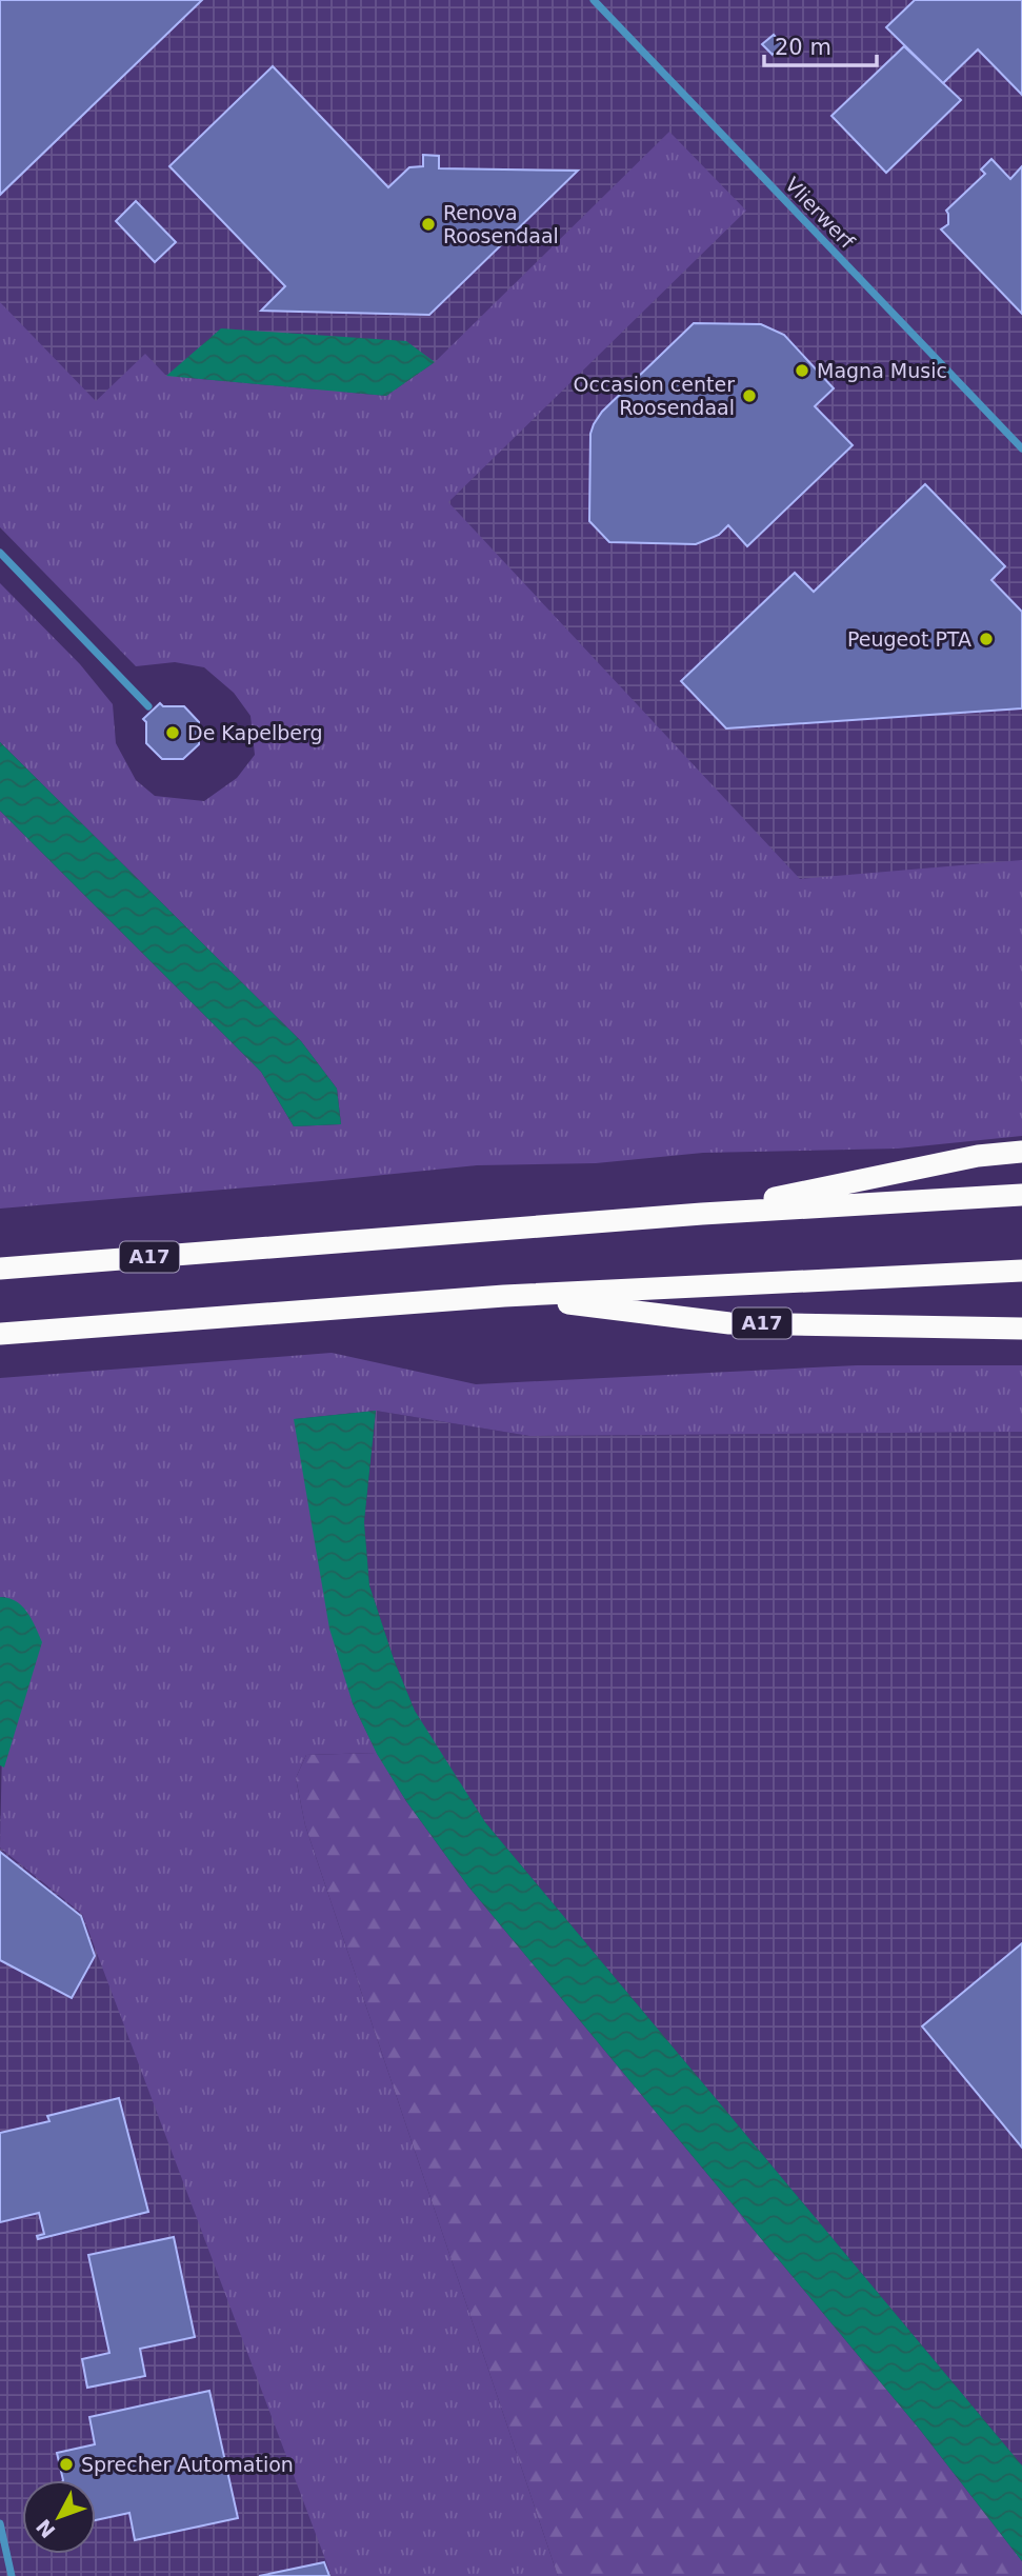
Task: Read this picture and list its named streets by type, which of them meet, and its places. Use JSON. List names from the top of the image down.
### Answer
{
  "streets": {
    "highway": ["A17"],
    "street": ["Vlierwerf"]
  },
  "places": [
    "Renova Roosendaal",
    "Magna Music",
    "Occasion center Roosendaal",
    "Peugeot PTA",
    "De Kapelberg",
    "Sprecher Automation"
  ],
  "scale_bar": "20 m",
  "north": "bottom left"
}
